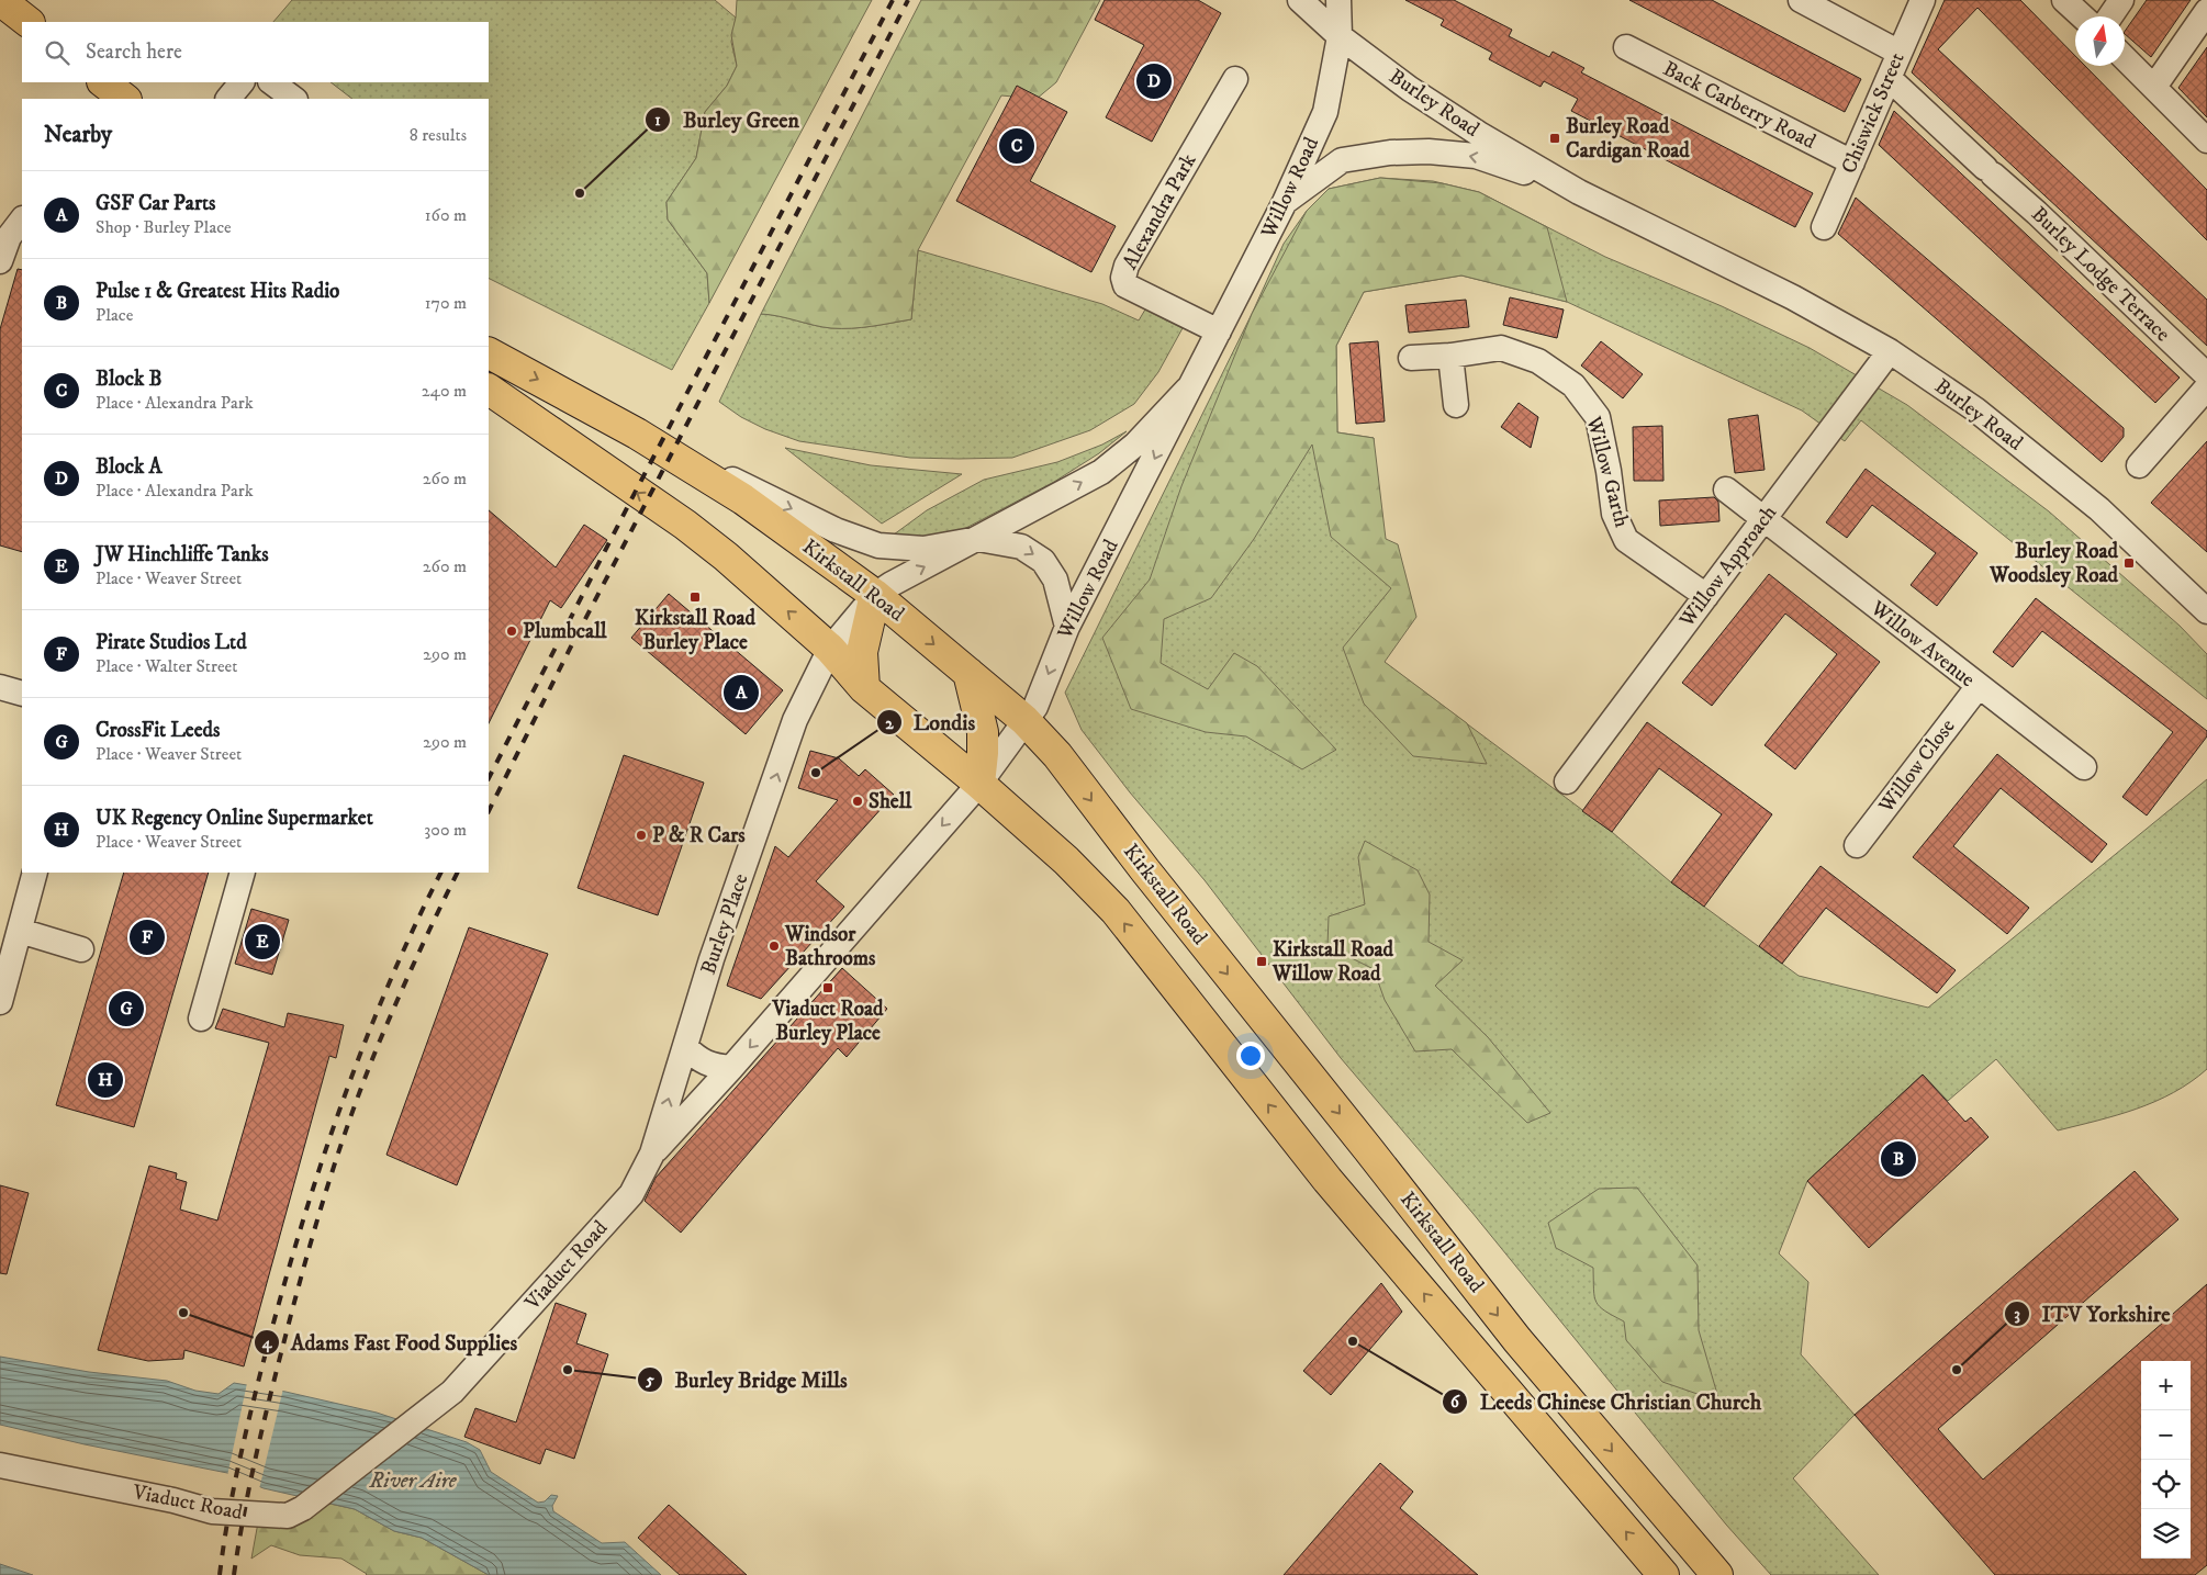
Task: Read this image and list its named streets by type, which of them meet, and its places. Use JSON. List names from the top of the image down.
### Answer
{
  "streets": {
    "main road": ["Kirkstall Road"],
    "street": [
      "Burley Road",
      "Back Carberry Road",
      "Chiswick Street",
      "Willow Road",
      "Alexandra Park",
      "Burley Lodge Terrace",
      "Willow Garth",
      "Willow Approach",
      "Willow Avenue",
      "Willow Close",
      "Burley Place",
      "Viaduct Road"
    ]
  },
  "crossings": [
    ["Burley Road", "Willow Road"],
    ["Burley Road", "Willow Approach"],
    ["Back Carberry Road", "Chiswick Street"],
    ["Chiswick Street", "Burley Lodge Terrace"],
    ["Willow Road", "Alexandra Park"],
    ["Willow Road", "Kirkstall Road"],
    ["Willow Road", "Burley Place"],
    ["Willow Garth", "Willow Approach"],
    ["Willow Approach", "Willow Avenue"],
    ["Kirkstall Road", "Burley Place"],
    ["Willow Avenue", "Willow Close"],
    ["Burley Place", "Viaduct Road"]
  ],
  "water": ["River Aire"],
  "places": {
    "transit": [
      "Burley Road Cardigan Road",
      "Burley Road Woodsley Road",
      "Kirkstall Road Burley Place",
      "Kirkstall Road Willow Road",
      "Viaduct Road Burley Place"
    ],
    "other": [
      "Burley Green",
      "Plumbcall",
      "Londis",
      "Shell",
      "P & R Cars",
      "Windsor Bathrooms",
      "Adams Fast Food Supplies",
      "Leeds Chinese Christian Church",
      "Burley Bridge Mills",
      "ITV Yorkshire"
    ]
  },
  "north": "top",
  "page": {
    "search": "Search here",
    "pins": [
      "D",
      "C",
      "A",
      "F",
      "E",
      "G",
      "H",
      "B"
    ],
    "heading": ["Nearby", "8 results"],
    "list": [
      {
        "mark": "A",
        "name": "GSF Car Parts",
        "note": "Shop · Burley Place",
        "value": "160 m"
      },
      {
        "mark": "B",
        "name": "Pulse 1 & Greatest Hits Radio",
        "note": "Place",
        "value": "170 m"
      },
      {
        "mark": "C",
        "name": "Block B",
        "note": "Place · Alexandra Park",
        "value": "240 m"
      },
      {
        "mark": "D",
        "name": "Block A",
        "note": "Place · Alexandra Park",
        "value": "260 m"
      },
      {
        "mark": "E",
        "name": "JW Hinchliffe Tanks",
        "note": "Place · Weaver Street",
        "value": "260 m"
      },
      {
        "mark": "F",
        "name": "Pirate Studios Ltd",
        "note": "Place · Walter Street",
        "value": "290 m"
      },
      {
        "mark": "G",
        "name": "CrossFit Leeds",
        "note": "Place · Weaver Street",
        "value": "290 m"
      },
      {
        "mark": "H",
        "name": "UK Regency Online Supermarket",
        "note": "Place · Weaver Street",
        "value": "300 m"
      }
    ],
    "map_buttons": ["+", "−"]
  }
}
